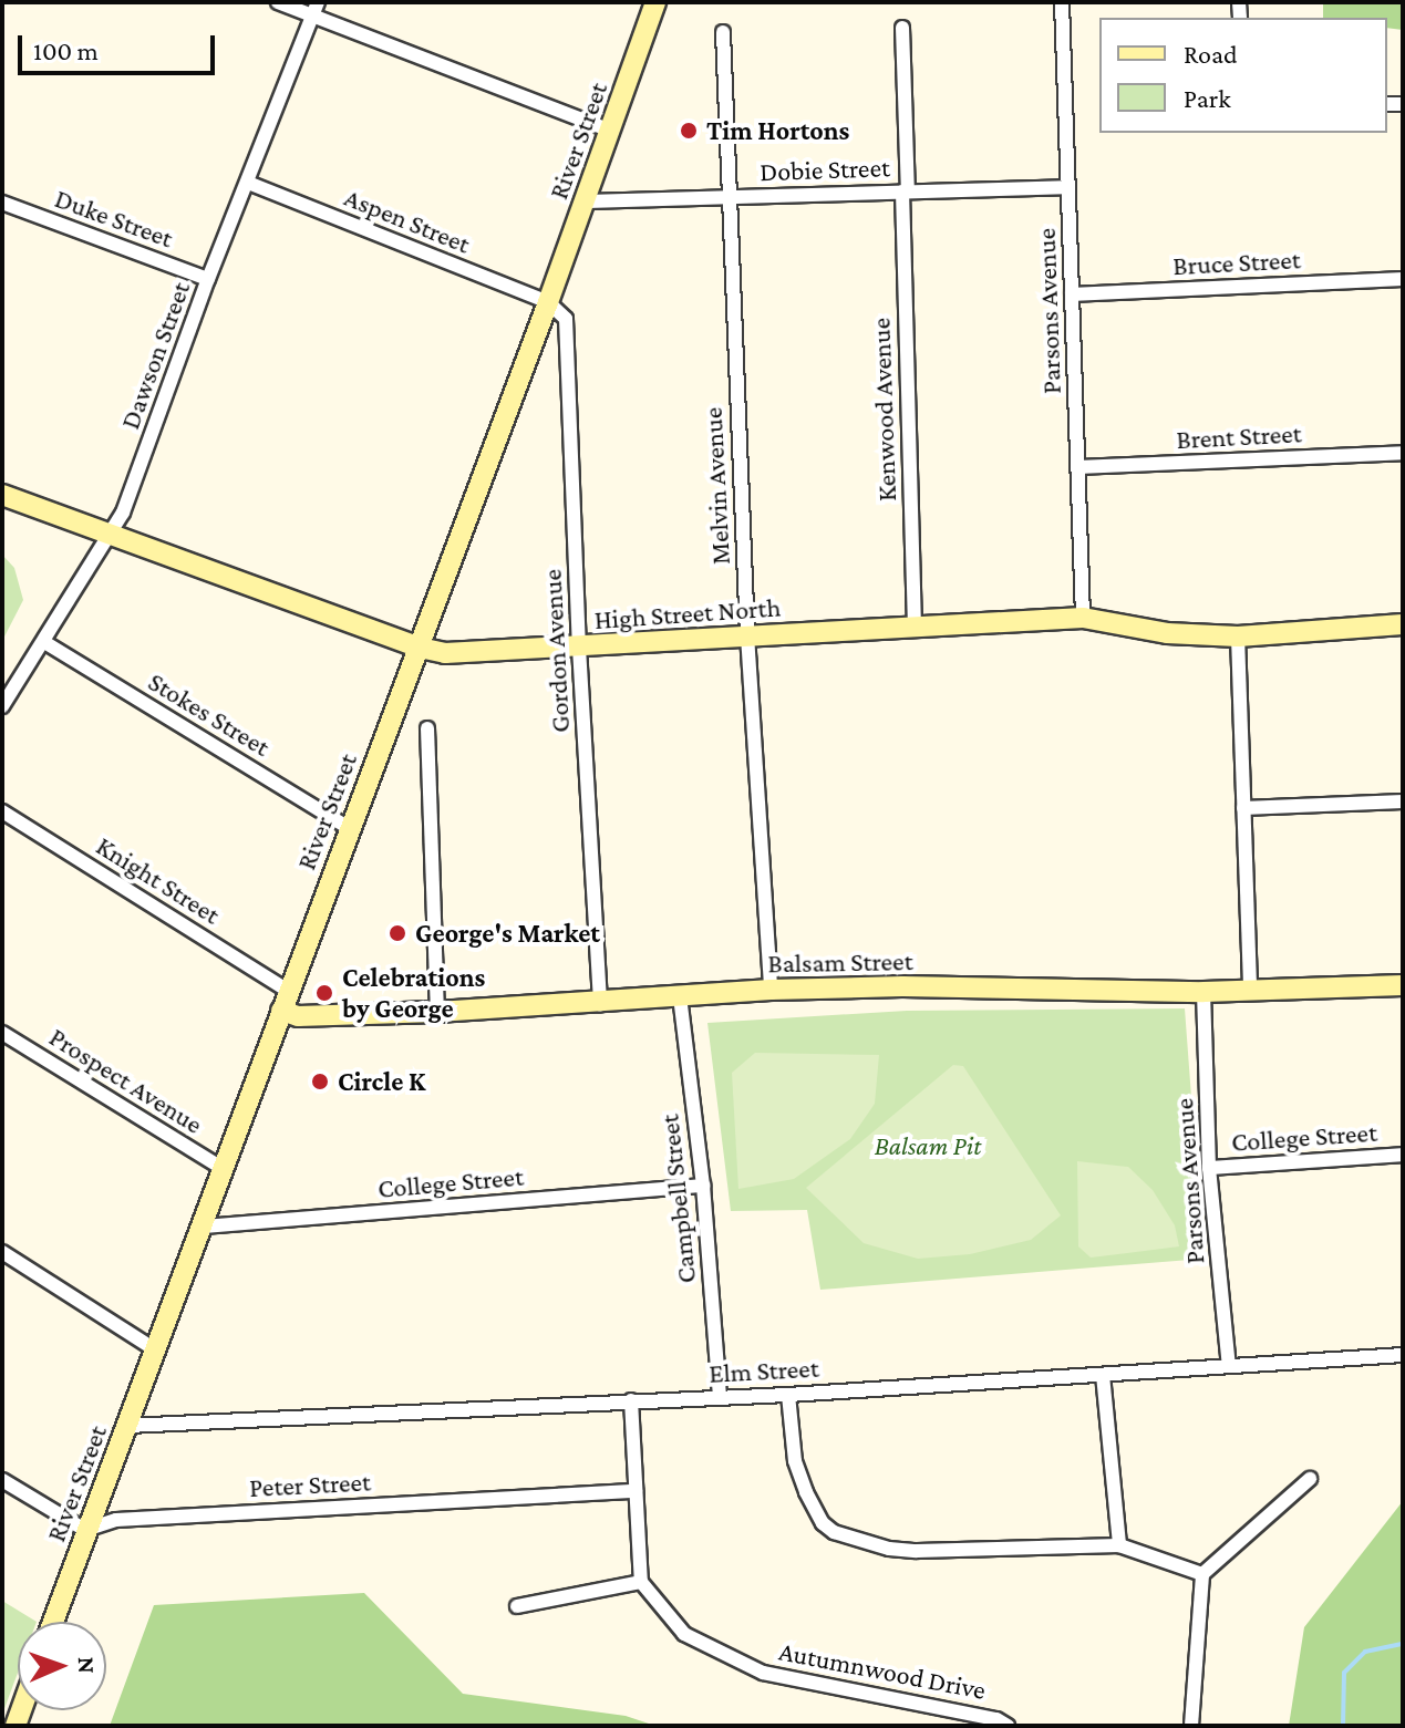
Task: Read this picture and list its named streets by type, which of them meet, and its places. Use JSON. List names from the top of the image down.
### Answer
{
  "streets": {
    "main road": ["River Street", "High Street North", "Balsam Street"],
    "street": [
      "Dobie Street",
      "Duke Street",
      "Aspen Street",
      "Bruce Street",
      "Parsons Avenue",
      "Dawson Street",
      "Kenwood Avenue",
      "Brent Street",
      "Melvin Avenue",
      "Gordon Avenue",
      "Stokes Street",
      "Knight Street",
      "Prospect Avenue",
      "College Street",
      "Campbell Street",
      "Elm Street",
      "Peter Street",
      "Autumnwood Drive"
    ]
  },
  "crossings": [
    ["River Street", "Dobie Street"],
    ["River Street", "Aspen Street"],
    ["River Street", "High Street North"],
    ["River Street", "Gordon Avenue"],
    ["River Street", "Stokes Street"],
    ["River Street", "Knight Street"],
    ["River Street", "Balsam Street"],
    ["River Street", "Prospect Avenue"],
    ["River Street", "College Street"],
    ["River Street", "Elm Street"],
    ["River Street", "Peter Street"],
    ["Dobie Street", "Parsons Avenue"],
    ["Dobie Street", "Kenwood Avenue"],
    ["Dobie Street", "Melvin Avenue"],
    ["Duke Street", "Dawson Street"],
    ["Aspen Street", "Dawson Street"],
    ["Aspen Street", "Gordon Avenue"],
    ["Bruce Street", "Parsons Avenue"],
    ["Parsons Avenue", "Brent Street"],
    ["Parsons Avenue", "High Street North"],
    ["Parsons Avenue", "Balsam Street"],
    ["Parsons Avenue", "College Street"],
    ["Parsons Avenue", "Elm Street"],
    ["Dawson Street", "High Street North"],
    ["Dawson Street", "Stokes Street"],
    ["Kenwood Avenue", "High Street North"],
    ["Melvin Avenue", "High Street North"],
    ["Melvin Avenue", "Balsam Street"],
    ["High Street North", "Gordon Avenue"],
    ["Gordon Avenue", "Balsam Street"],
    ["Knight Street", "Balsam Street"],
    ["Balsam Street", "Campbell Street"],
    ["College Street", "Campbell Street"],
    ["Campbell Street", "Elm Street"]
  ],
  "parks": ["Balsam Pit"],
  "places": [
    "Tim Hortons",
    "George's Market",
    "Celebrations by George",
    "Circle K"
  ],
  "legend": ["Road", "Park"],
  "scale_bar": "100 m",
  "north": "right"
}
